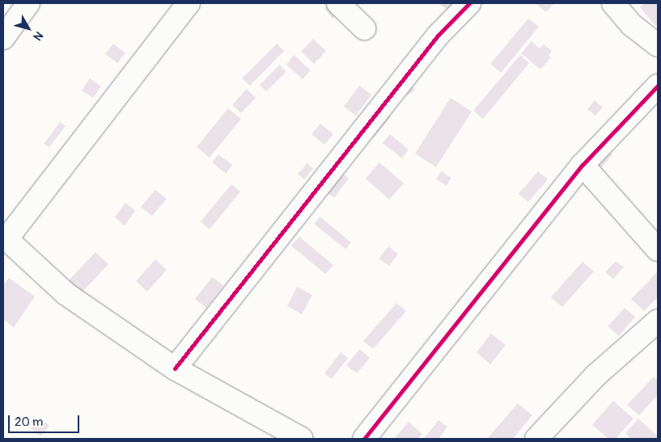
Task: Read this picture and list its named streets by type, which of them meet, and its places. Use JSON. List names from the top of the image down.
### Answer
{
  "scale_bar": "20 m",
  "north": "bottom right"
}
